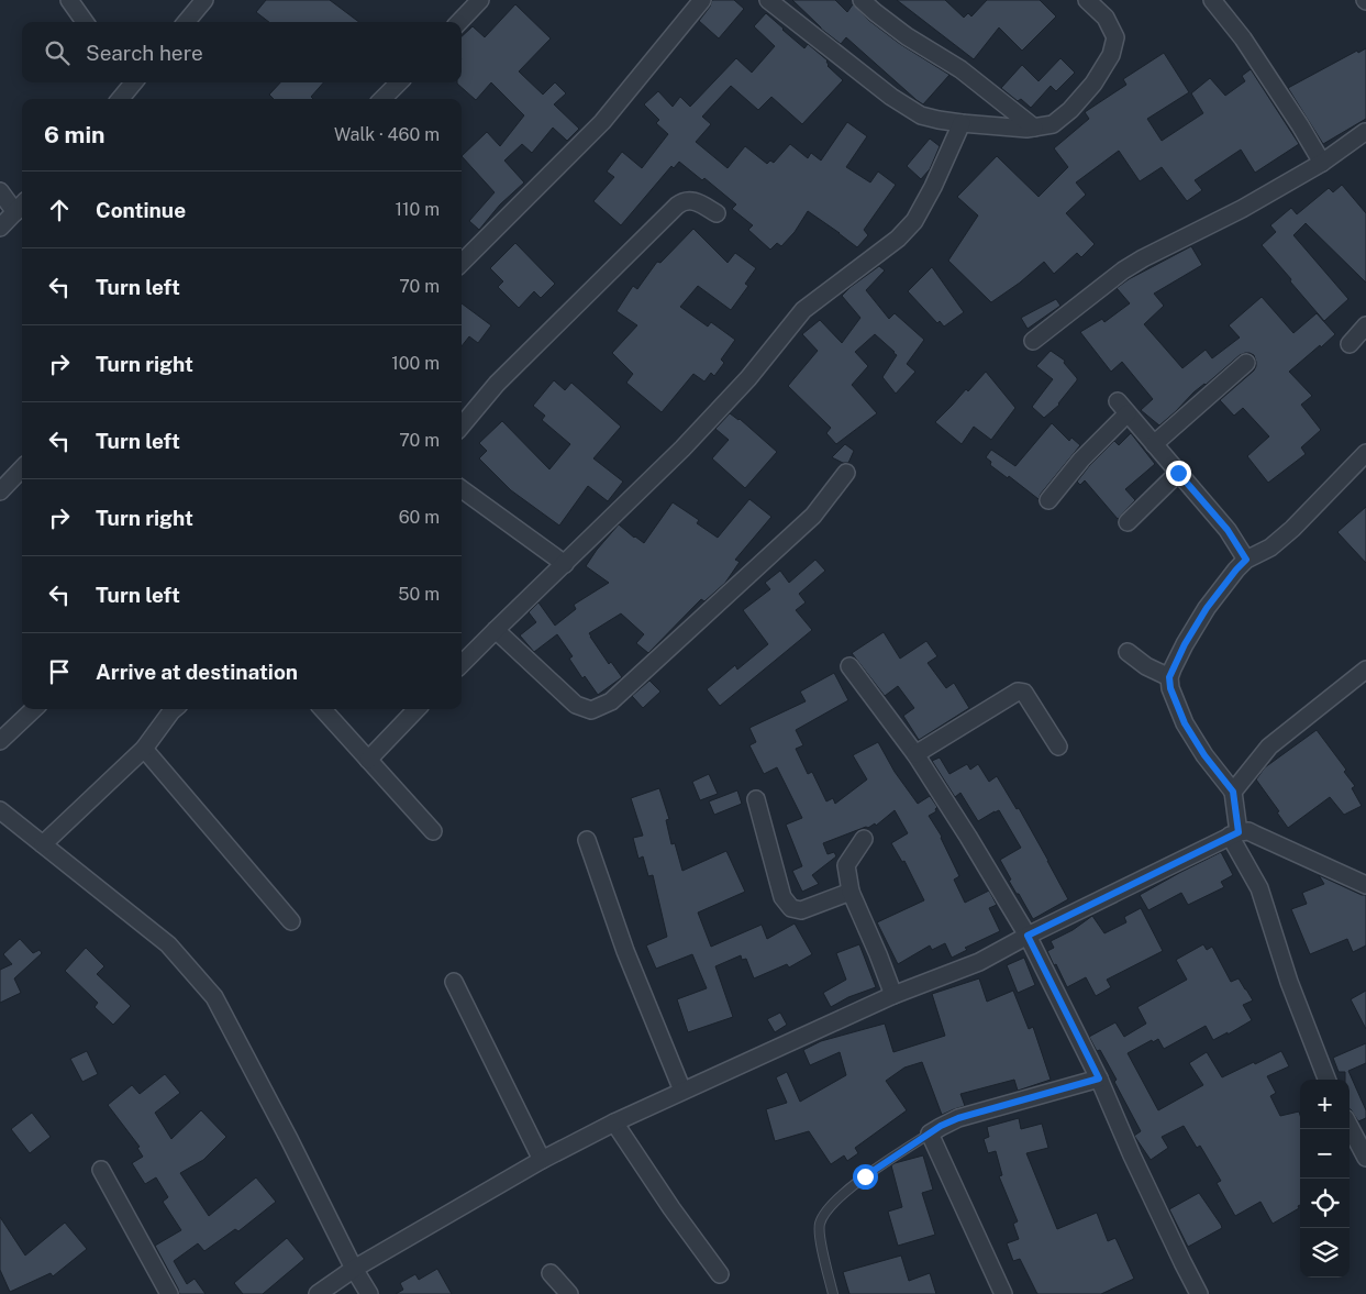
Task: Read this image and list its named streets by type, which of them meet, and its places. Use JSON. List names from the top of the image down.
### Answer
{
  "page": {
    "search": "Search here",
    "heading": ["6 min", "Walk · 460 m"],
    "list": [
      ["Continue", "110 m"],
      ["Turn left", "70 m"],
      ["Turn right", "100 m"],
      ["Turn left", "70 m"],
      ["Turn right", "60 m"],
      ["Turn left", "50 m"],
      "Arrive at destination"
    ],
    "map_buttons": ["+", "−"]
  }
}
